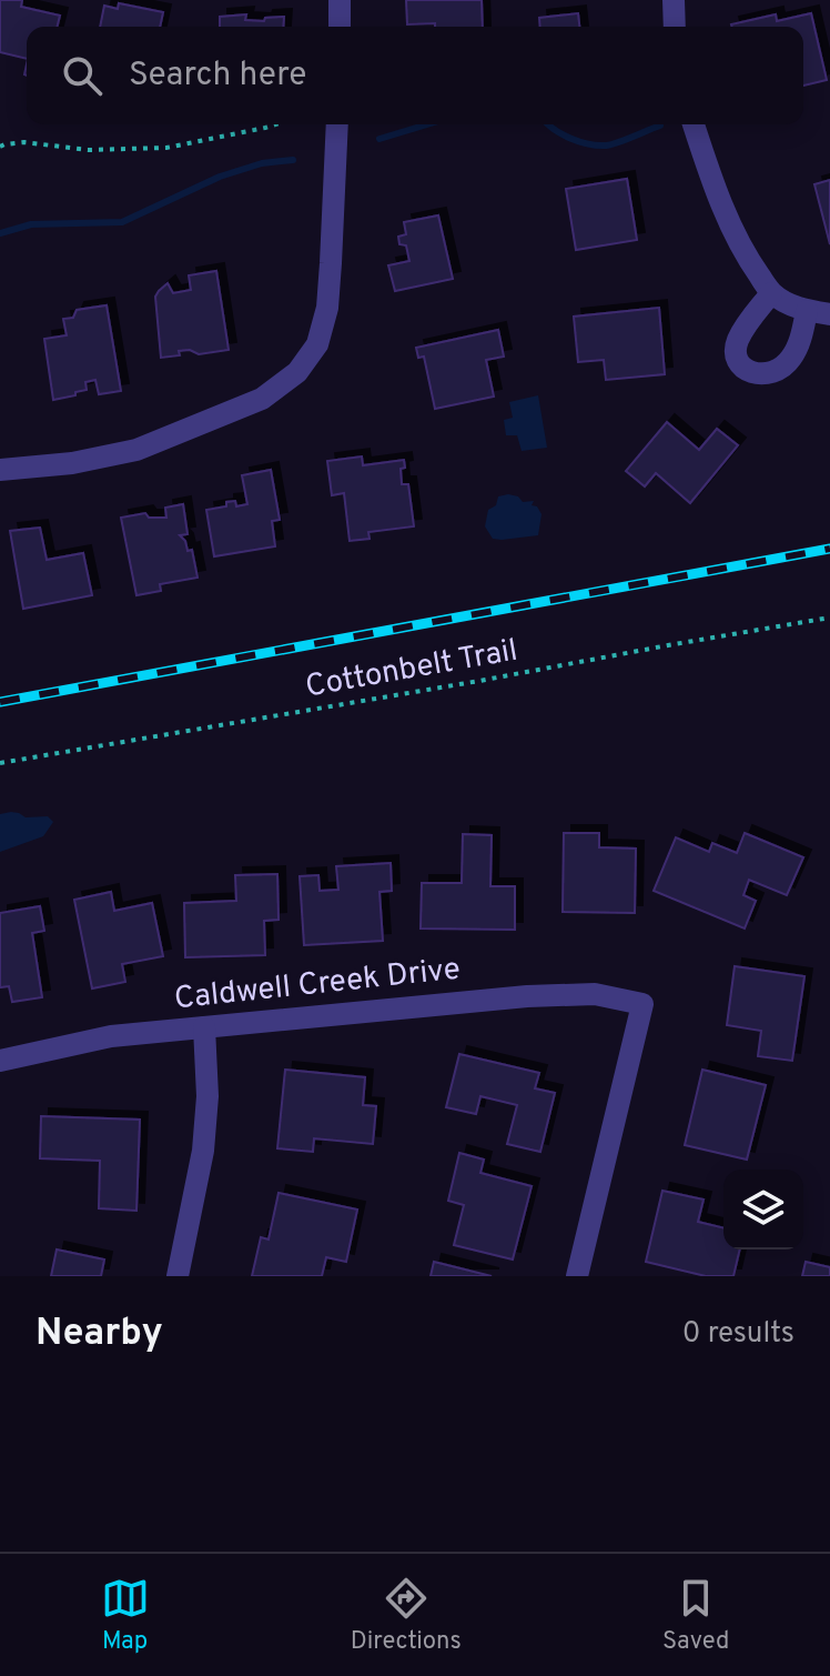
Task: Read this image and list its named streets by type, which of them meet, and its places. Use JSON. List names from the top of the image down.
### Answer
{
  "streets": {
    "street": ["Caldwell Creek Drive"],
    "path": ["Cottonbelt Trail"]
  },
  "page": {
    "search": "Search here",
    "heading": ["Nearby", "0 results"],
    "nav": ["Map", "Directions", "Saved"]
  }
}
